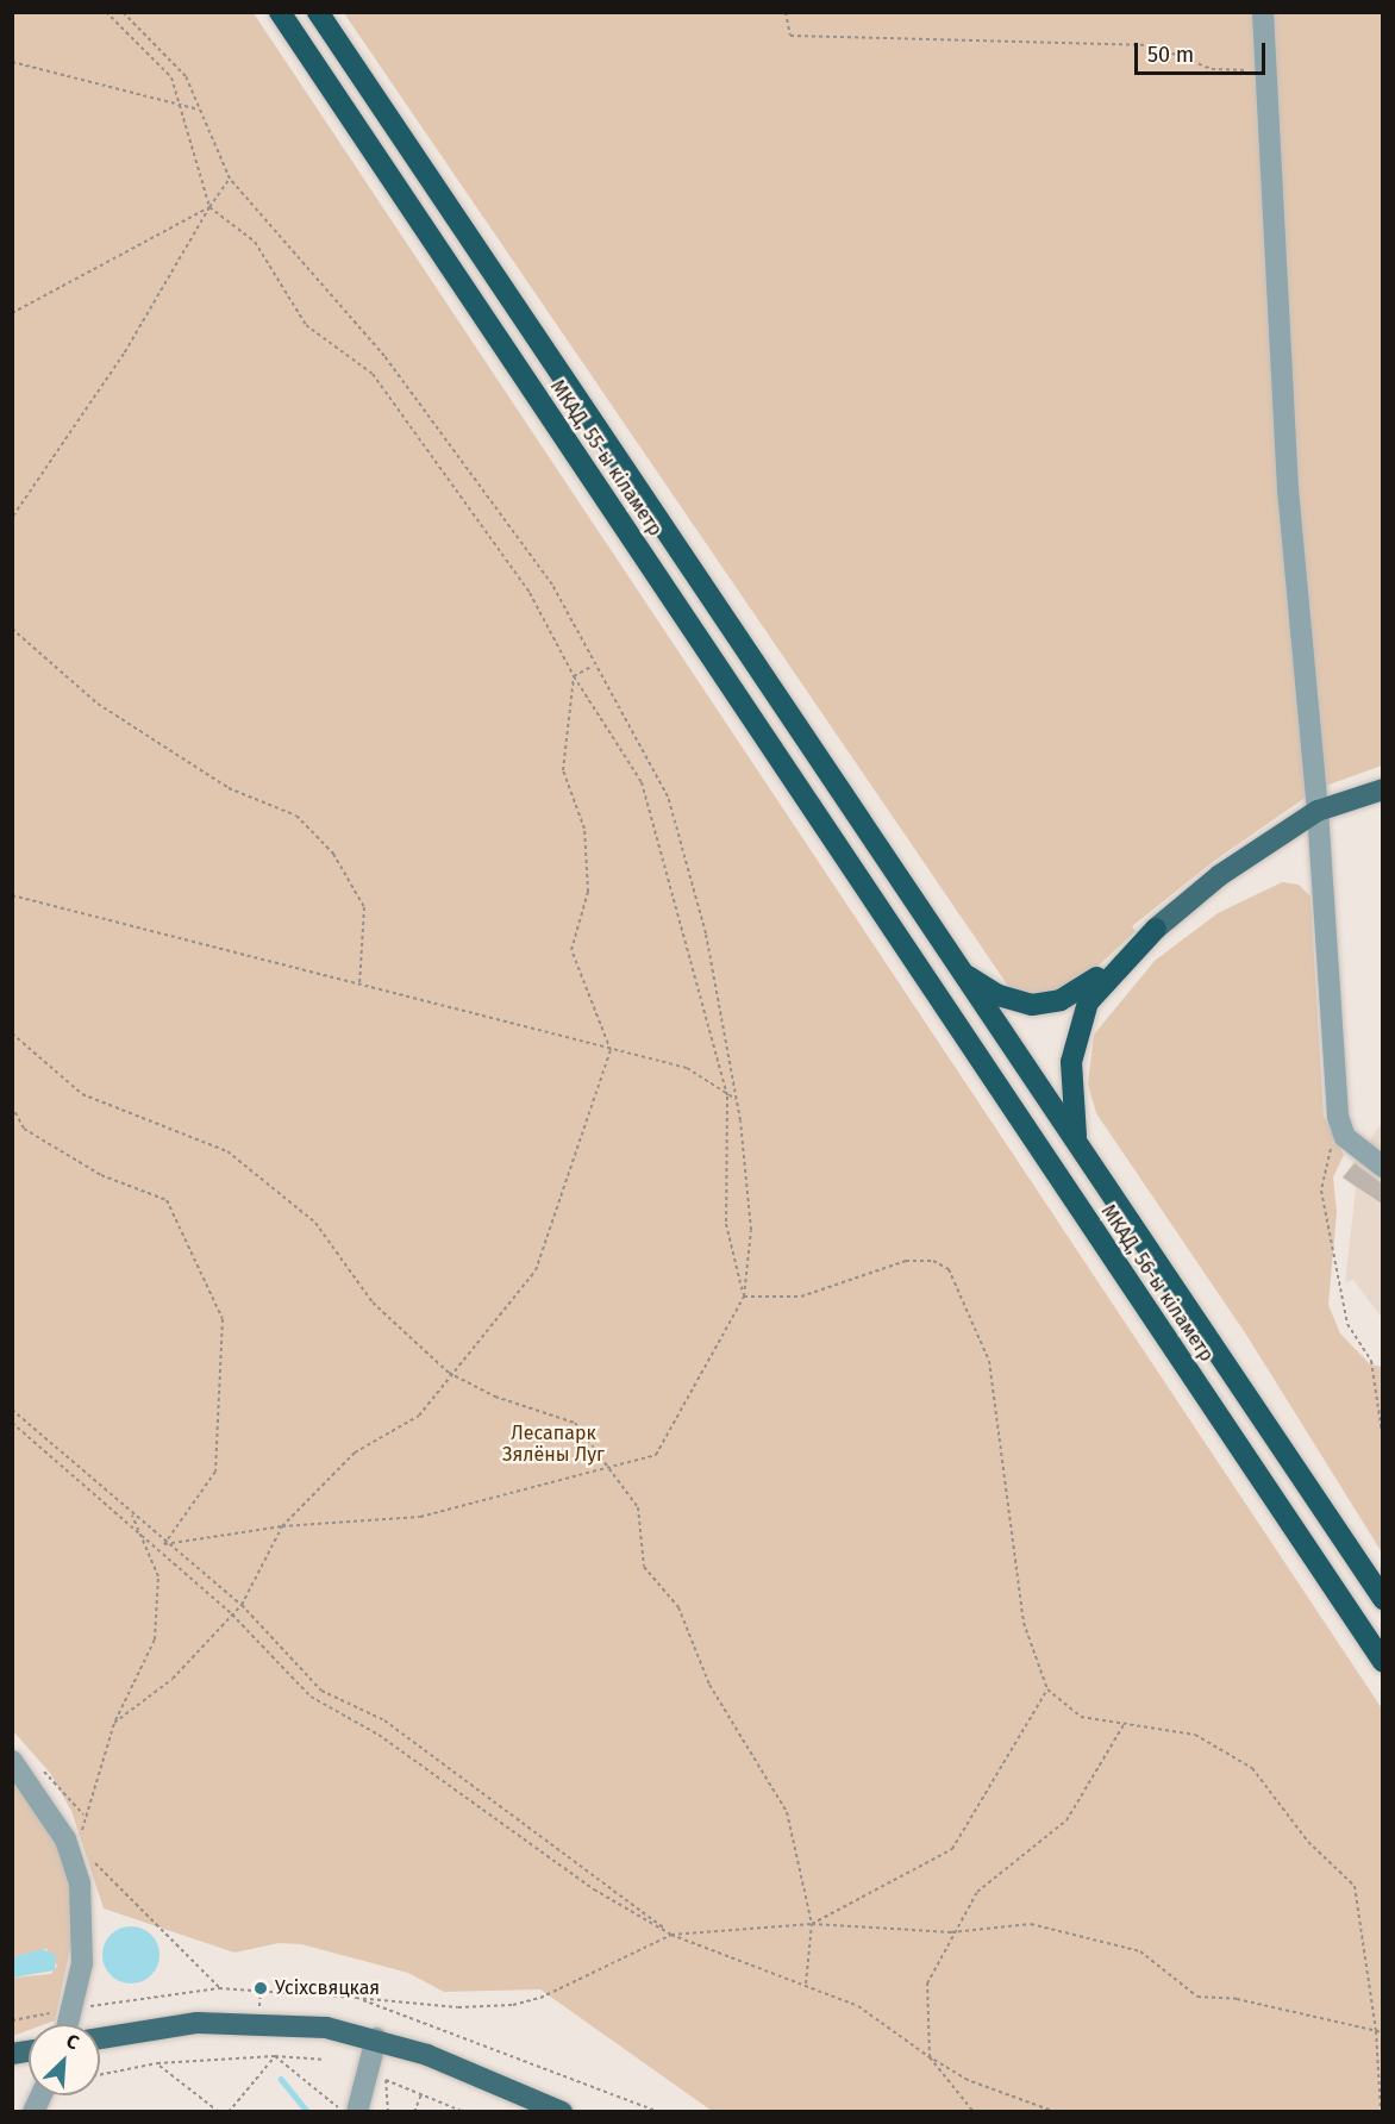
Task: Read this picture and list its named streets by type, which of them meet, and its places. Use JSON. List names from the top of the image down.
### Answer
{
  "streets": {
    "highway": ["МКАД, 55-ы кіламетр", "МКАД, 56-ы кіламетр"]
  },
  "crossings": [
    ["МКАД, 55-ы кіламетр", "МКАД, 56-ы кіламетр"]
  ],
  "parks": ["Лесапарк Зялёны Луг"],
  "places": ["Усіхсвяцкая"],
  "scale_bar": "50 m",
  "north": "top right"
}
